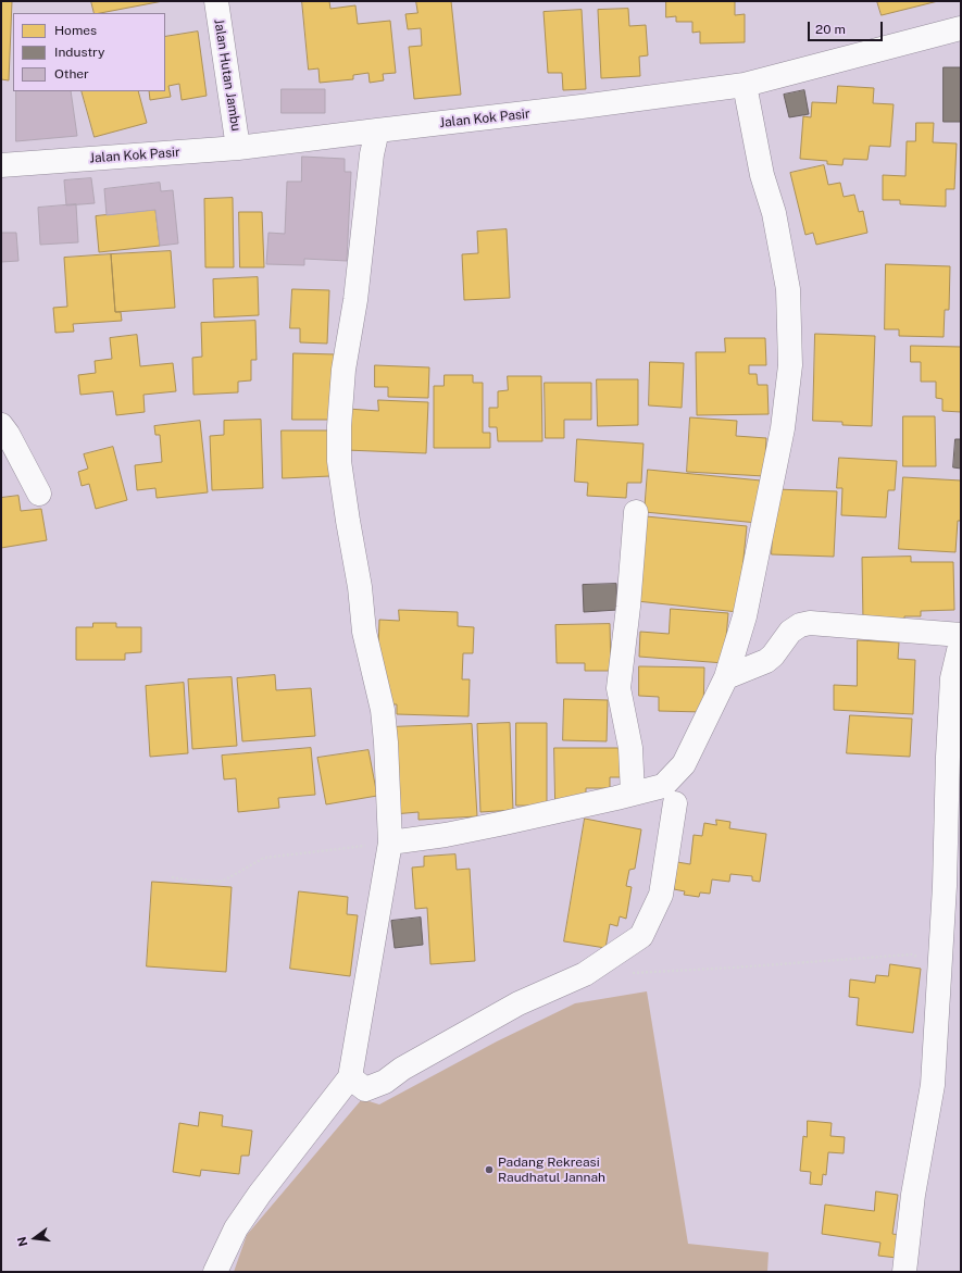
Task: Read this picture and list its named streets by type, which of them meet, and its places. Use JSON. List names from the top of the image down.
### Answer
{
  "streets": {
    "street": ["Jalan Hutan Jambu", "Jalan Kok Pasir"]
  },
  "crossings": [
    ["Jalan Hutan Jambu", "Jalan Kok Pasir"]
  ],
  "places": ["Padang Rekreasi Raudhatul Jannah"],
  "legend": ["Homes", "Industry", "Other"],
  "scale_bar": "20 m",
  "north": "left"
}
